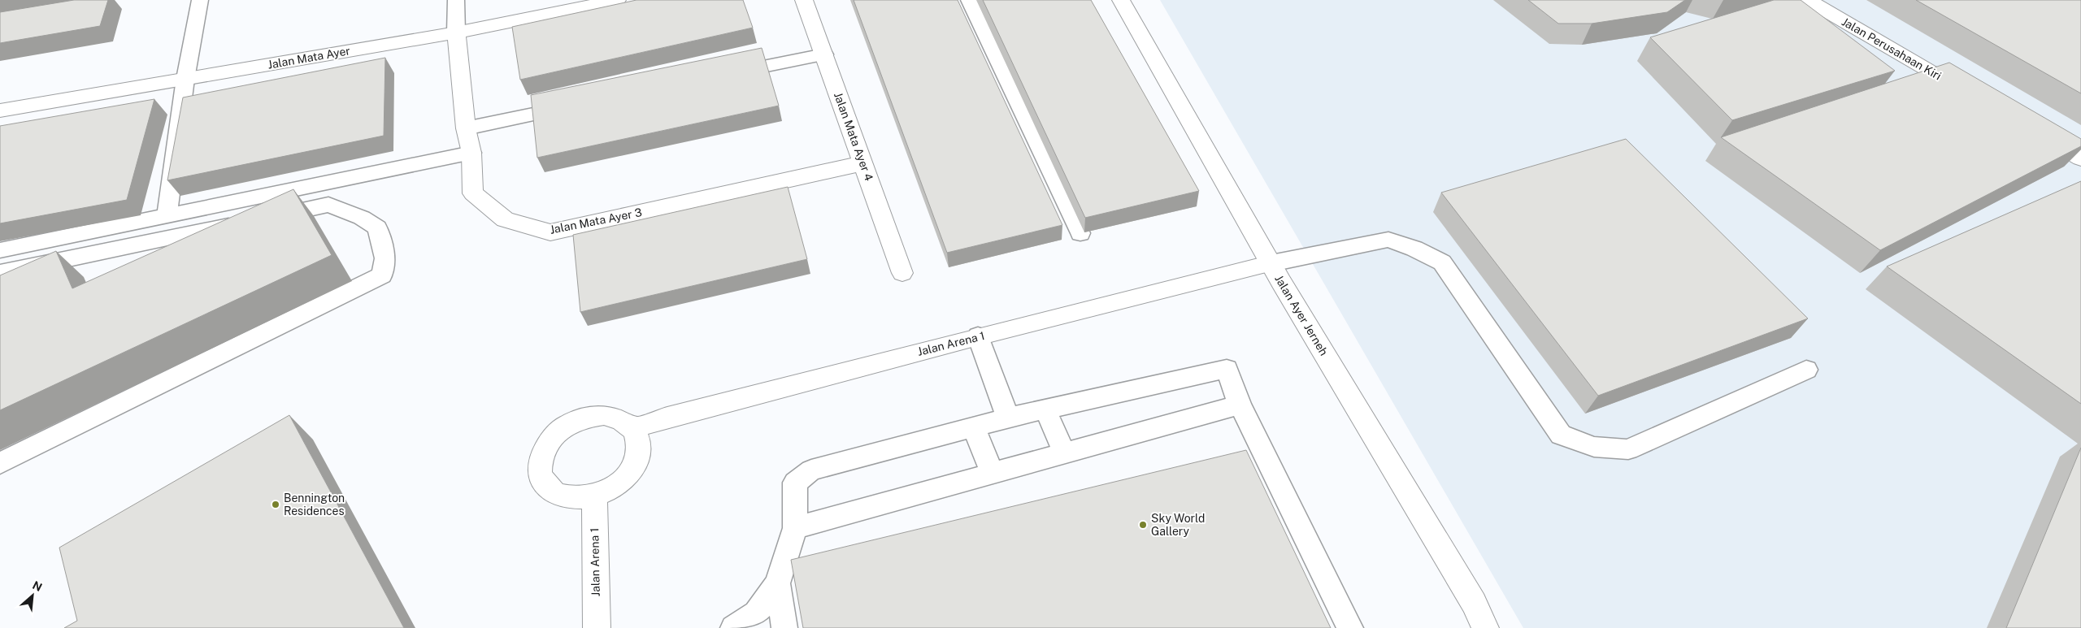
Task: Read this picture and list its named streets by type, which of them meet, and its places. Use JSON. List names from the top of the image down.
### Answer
{
  "streets": {
    "street": [
      "Jalan Perusahaan Kiri",
      "Jalan Mata Ayer",
      "Jalan Mata Ayer 4",
      "Jalan Mata Ayer 3",
      "Jalan Ayer Jerneh",
      "Jalan Arena 1"
    ]
  },
  "crossings": [
    ["Jalan Mata Ayer", "Jalan Mata Ayer 3"],
    ["Jalan Mata Ayer 4", "Jalan Mata Ayer 3"],
    ["Jalan Ayer Jerneh", "Jalan Arena 1"]
  ],
  "places": ["Bennington Residences", "Sky World Gallery"],
  "north": "top right"
}
